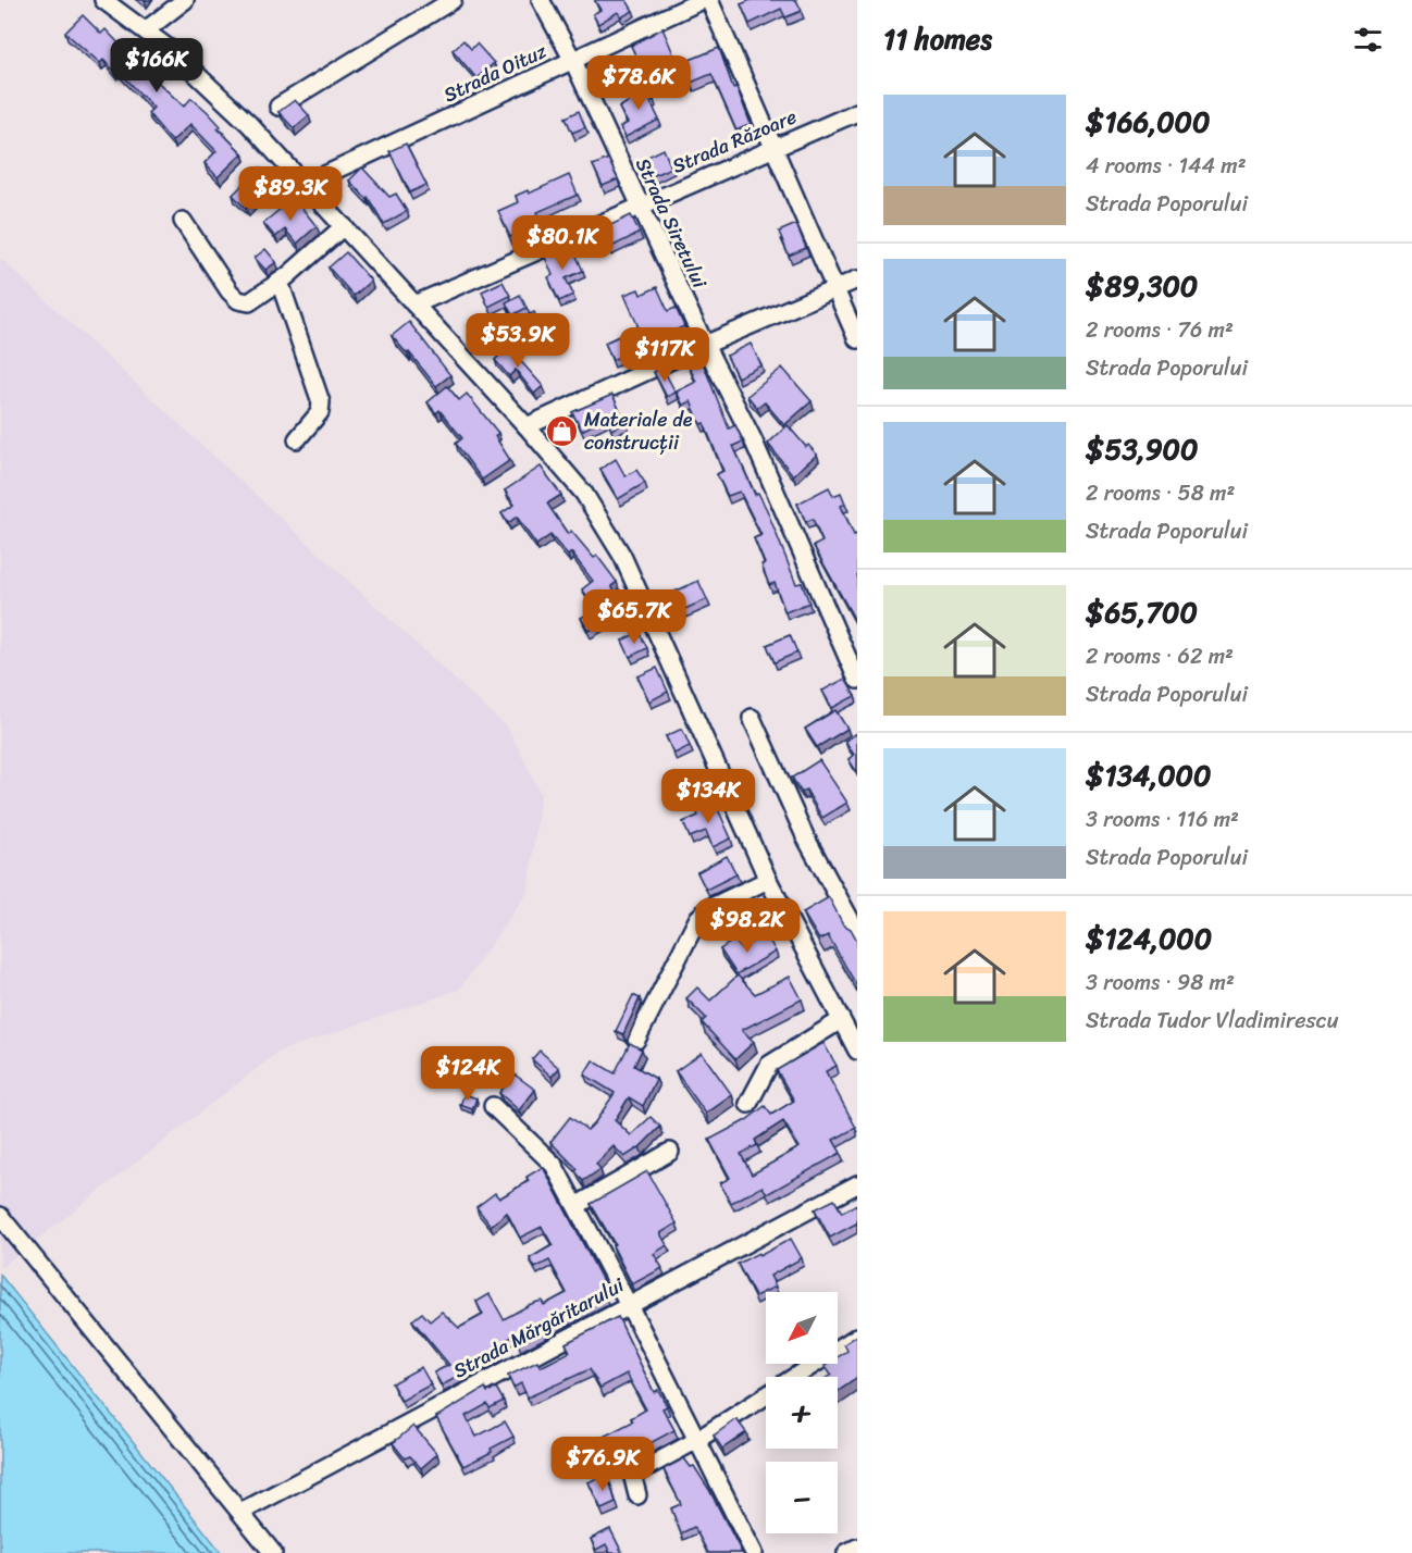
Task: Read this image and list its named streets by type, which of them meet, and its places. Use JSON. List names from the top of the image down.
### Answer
{
  "streets": {
    "street": [
      "Strada Oituz",
      "Strada Răzoare",
      "Strada Siretului",
      "Strada Mărgăritarului"
    ]
  },
  "crossings": [
    ["Strada Oituz", "Strada Siretului"],
    ["Strada Răzoare", "Strada Siretului"]
  ],
  "places": {
    "shop": ["Materiale de construcții"]
  },
  "north": "bottom left",
  "page": {
    "heading": "11 homes",
    "price": [
      "$166K",
      "$78.6K",
      "$89.3K",
      "$80.1K",
      "$53.9K",
      "$117K",
      "$65.7K",
      "$134K",
      "$98.2K",
      "$124K",
      "$76.9K"
    ],
    "list": [
      {
        "name": "$166,000",
        "note": "4 rooms · 144 m² · Strada Poporului"
      },
      {
        "name": "$89,300",
        "note": "2 rooms · 76 m² · Strada Poporului"
      },
      {
        "name": "$53,900",
        "note": "2 rooms · 58 m² · Strada Poporului"
      },
      {
        "name": "$65,700",
        "note": "2 rooms · 62 m² · Strada Poporului"
      },
      {
        "name": "$134,000",
        "note": "3 rooms · 116 m² · Strada Poporului"
      },
      {
        "name": "$124,000",
        "note": "3 rooms · 98 m² · Strada Tudor Vladimirescu"
      }
    ],
    "map_buttons": ["+", "−"]
  }
}
